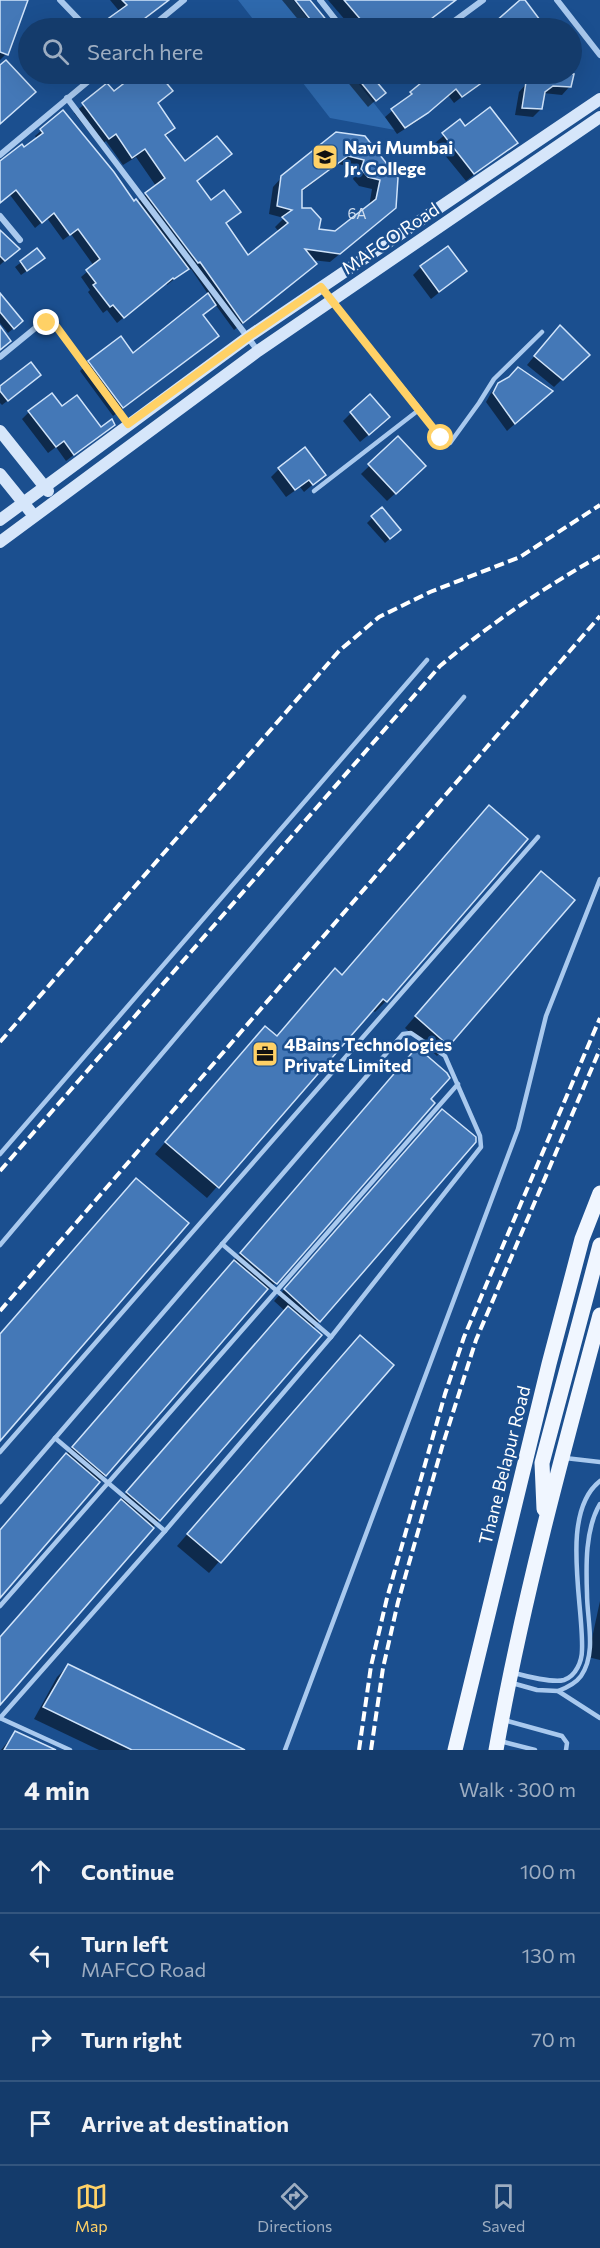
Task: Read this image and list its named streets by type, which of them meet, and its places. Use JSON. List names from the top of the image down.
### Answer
{
  "streets": {
    "main road": ["MAFCO Road", "Thane Belapur Road"]
  },
  "places": {
    "school or university": ["Navi Mumbai Jr. College"],
    "office": ["4Bains Technologies Private Limited"]
  },
  "house_numbers": ["6A"],
  "page": {
    "search": "Search here",
    "heading": ["4 min", "Walk · 300 m"],
    "list": [
      ["Continue", "100 m"],
      ["Turn left", "MAFCO Road", "130 m"],
      ["Turn right", "70 m"],
      "Arrive at destination"
    ],
    "nav": ["Map", "Directions", "Saved"]
  }
}
